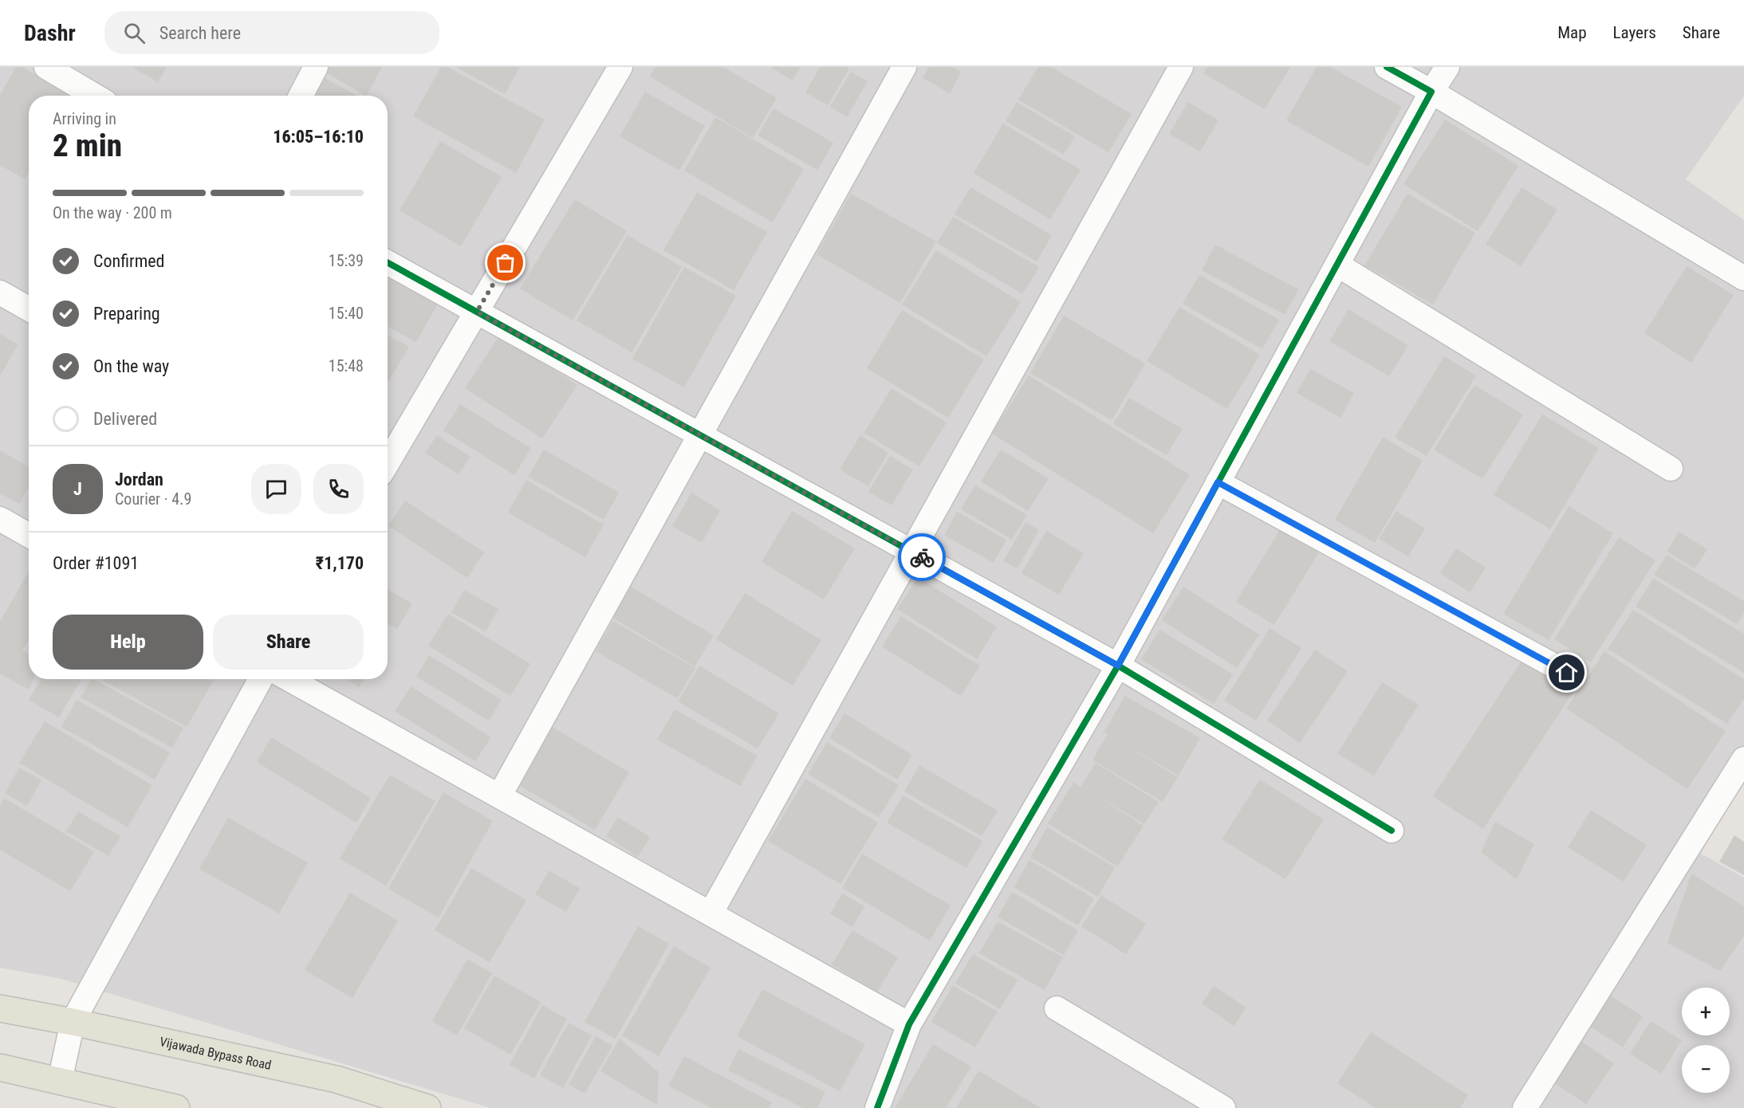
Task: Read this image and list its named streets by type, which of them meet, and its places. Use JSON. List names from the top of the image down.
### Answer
{
  "streets": {
    "main road": ["Vijawada Bypass Road"]
  },
  "page": {
    "header": "Dashr",
    "search": "Search here",
    "nav": ["Map", "Layers", "Share"],
    "heading": ["2 min", "Arriving in", "16:05–16:10"],
    "panel": [
      "Jordan",
      "Courier · 4.9",
      "Order #1091",
      "₹1,170"
    ],
    "bar": "On the way · 200 m",
    "list": [
      ["Confirmed", "15:39"],
      ["Preparing", "15:40"],
      ["On the way", "15:48"],
      "Delivered"
    ],
    "round": "J",
    "buttons": ["Help", "Share"],
    "map_buttons": ["+", "−"]
  }
}
